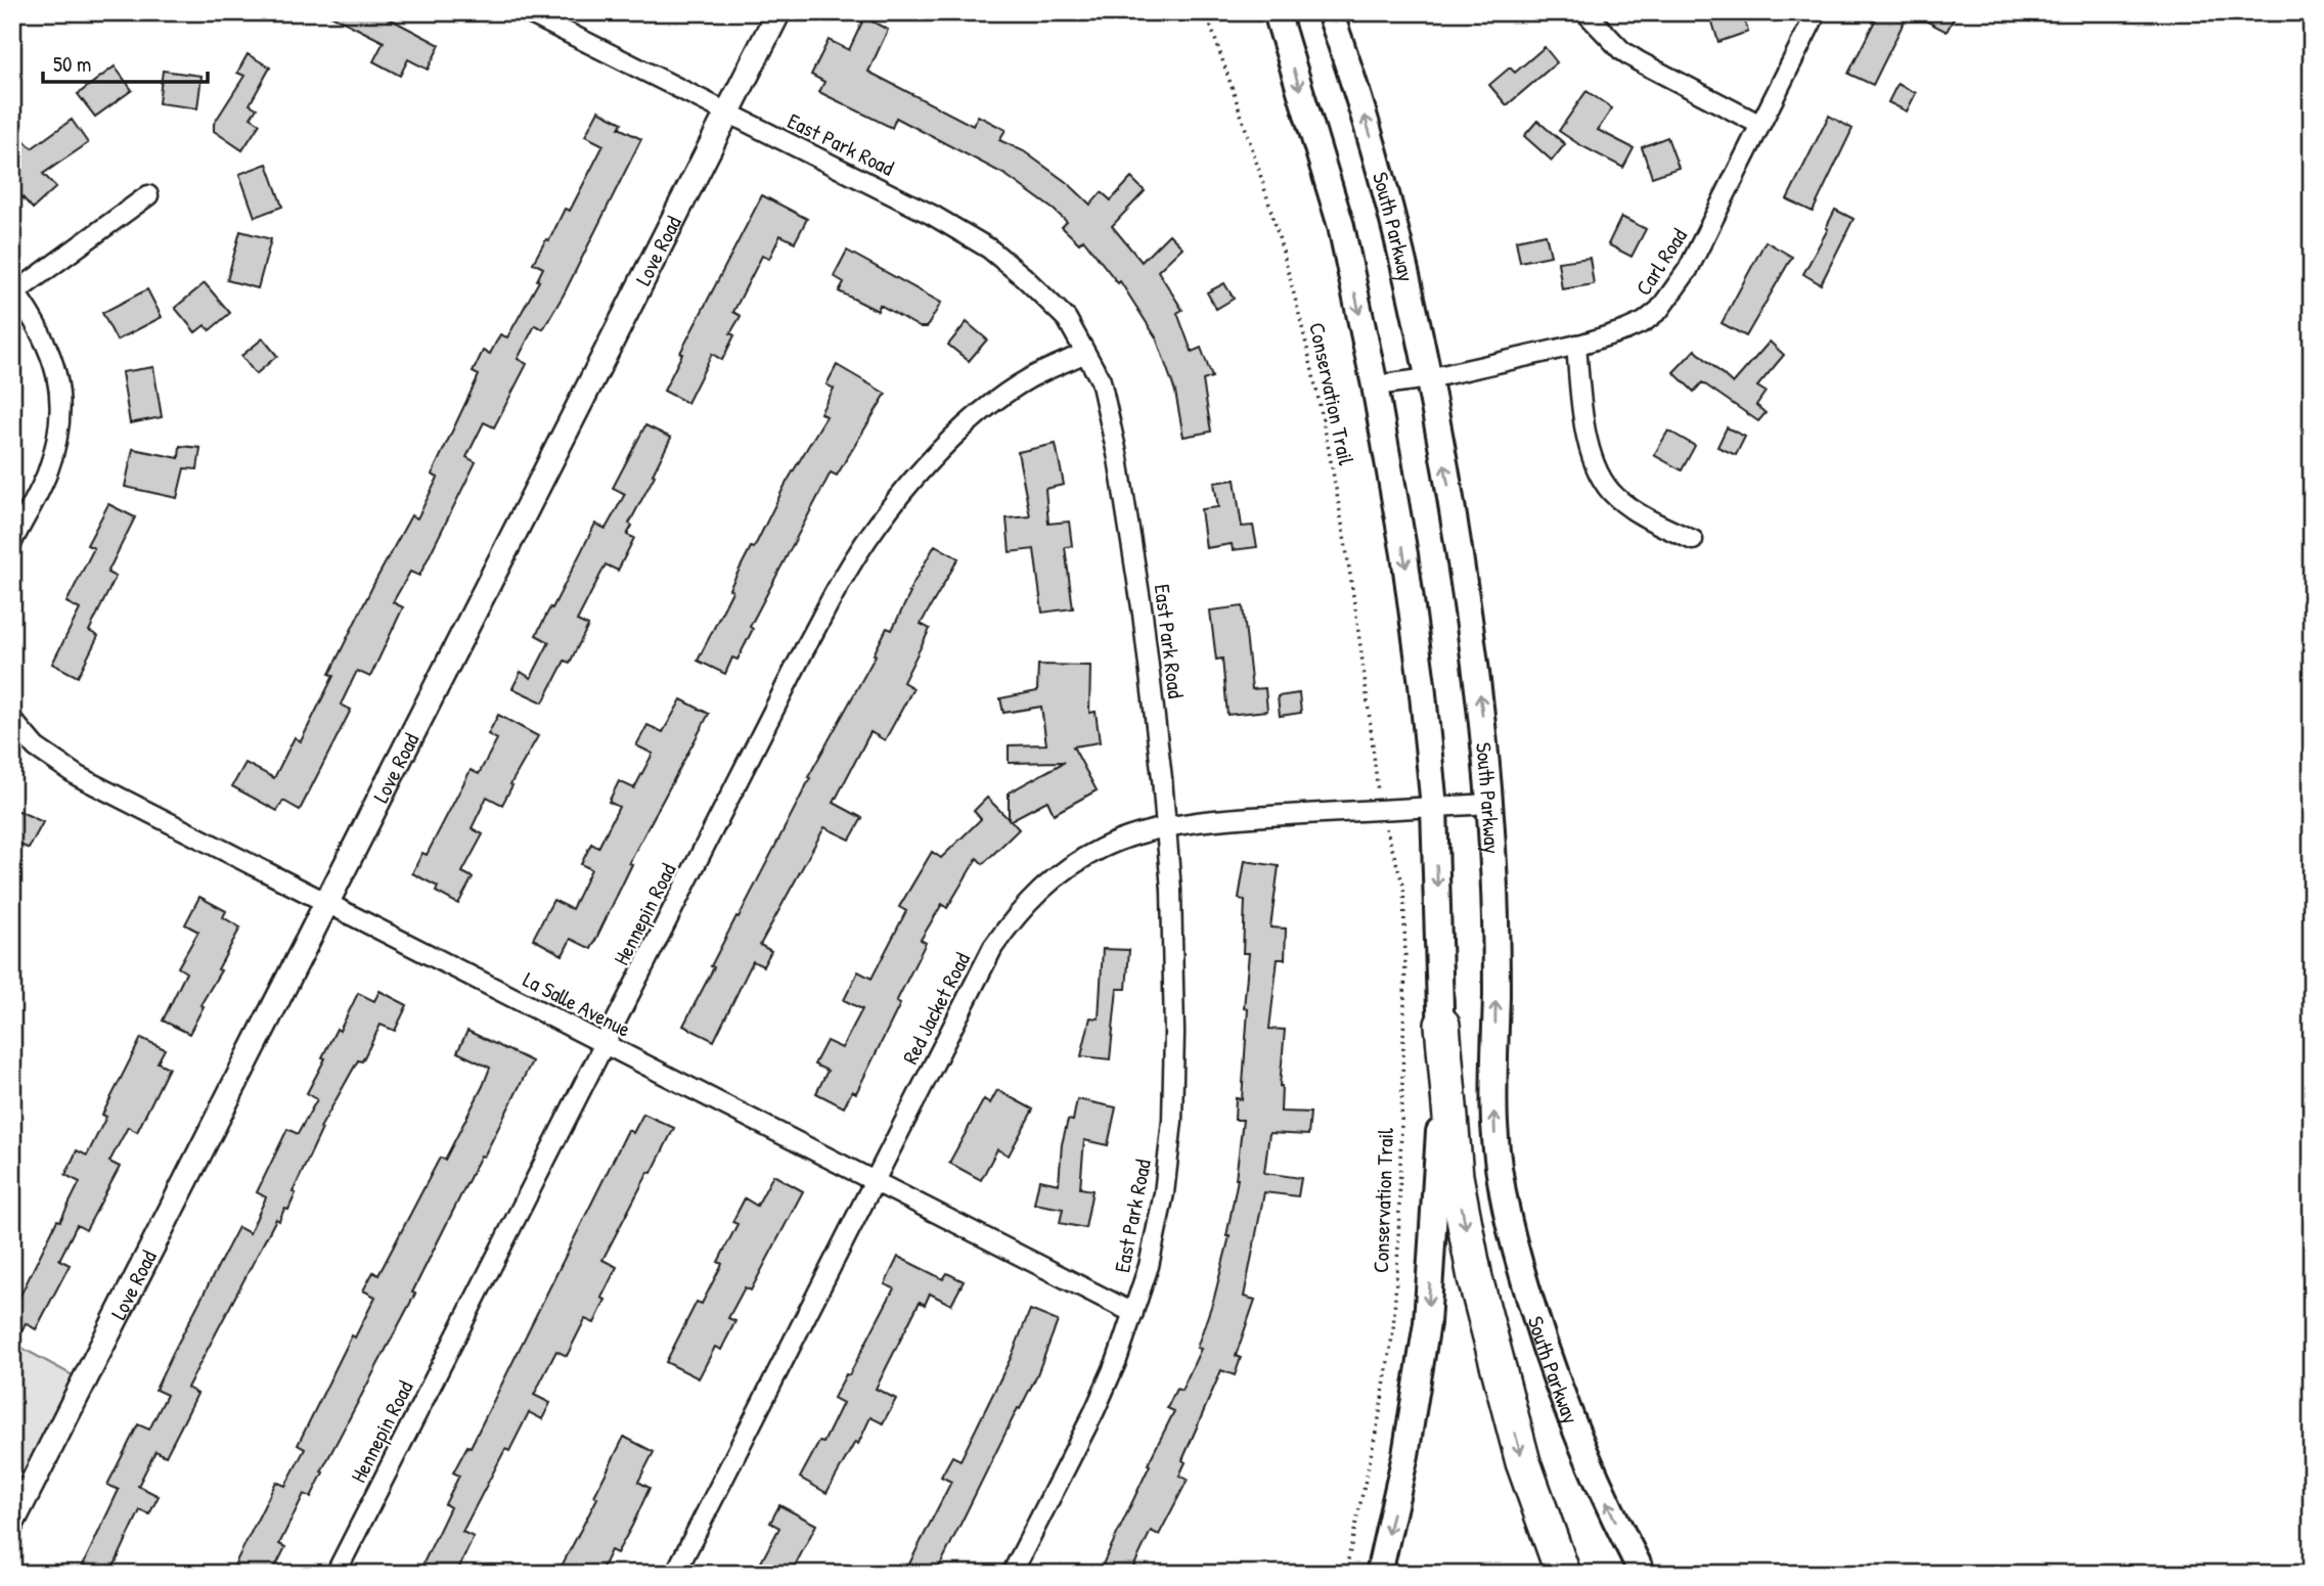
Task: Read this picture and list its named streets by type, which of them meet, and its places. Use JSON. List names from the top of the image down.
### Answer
{
  "streets": {
    "main road": ["South Parkway"],
    "street": [
      "East Park Road",
      "Love Road",
      "Carl Road",
      "Hennepin Road",
      "La Salle Avenue",
      "Red Jacket Road"
    ],
    "path": ["Conservation Trail"]
  },
  "crossings": [
    ["East Park Road", "Love Road"],
    ["East Park Road", "Hennepin Road"],
    ["East Park Road", "La Salle Avenue"],
    ["East Park Road", "Red Jacket Road"],
    ["South Parkway", "Carl Road"],
    ["South Parkway", "Red Jacket Road"],
    ["Love Road", "La Salle Avenue"],
    ["Hennepin Road", "La Salle Avenue"],
    ["La Salle Avenue", "Red Jacket Road"]
  ],
  "scale_bar": "50 m"
}
